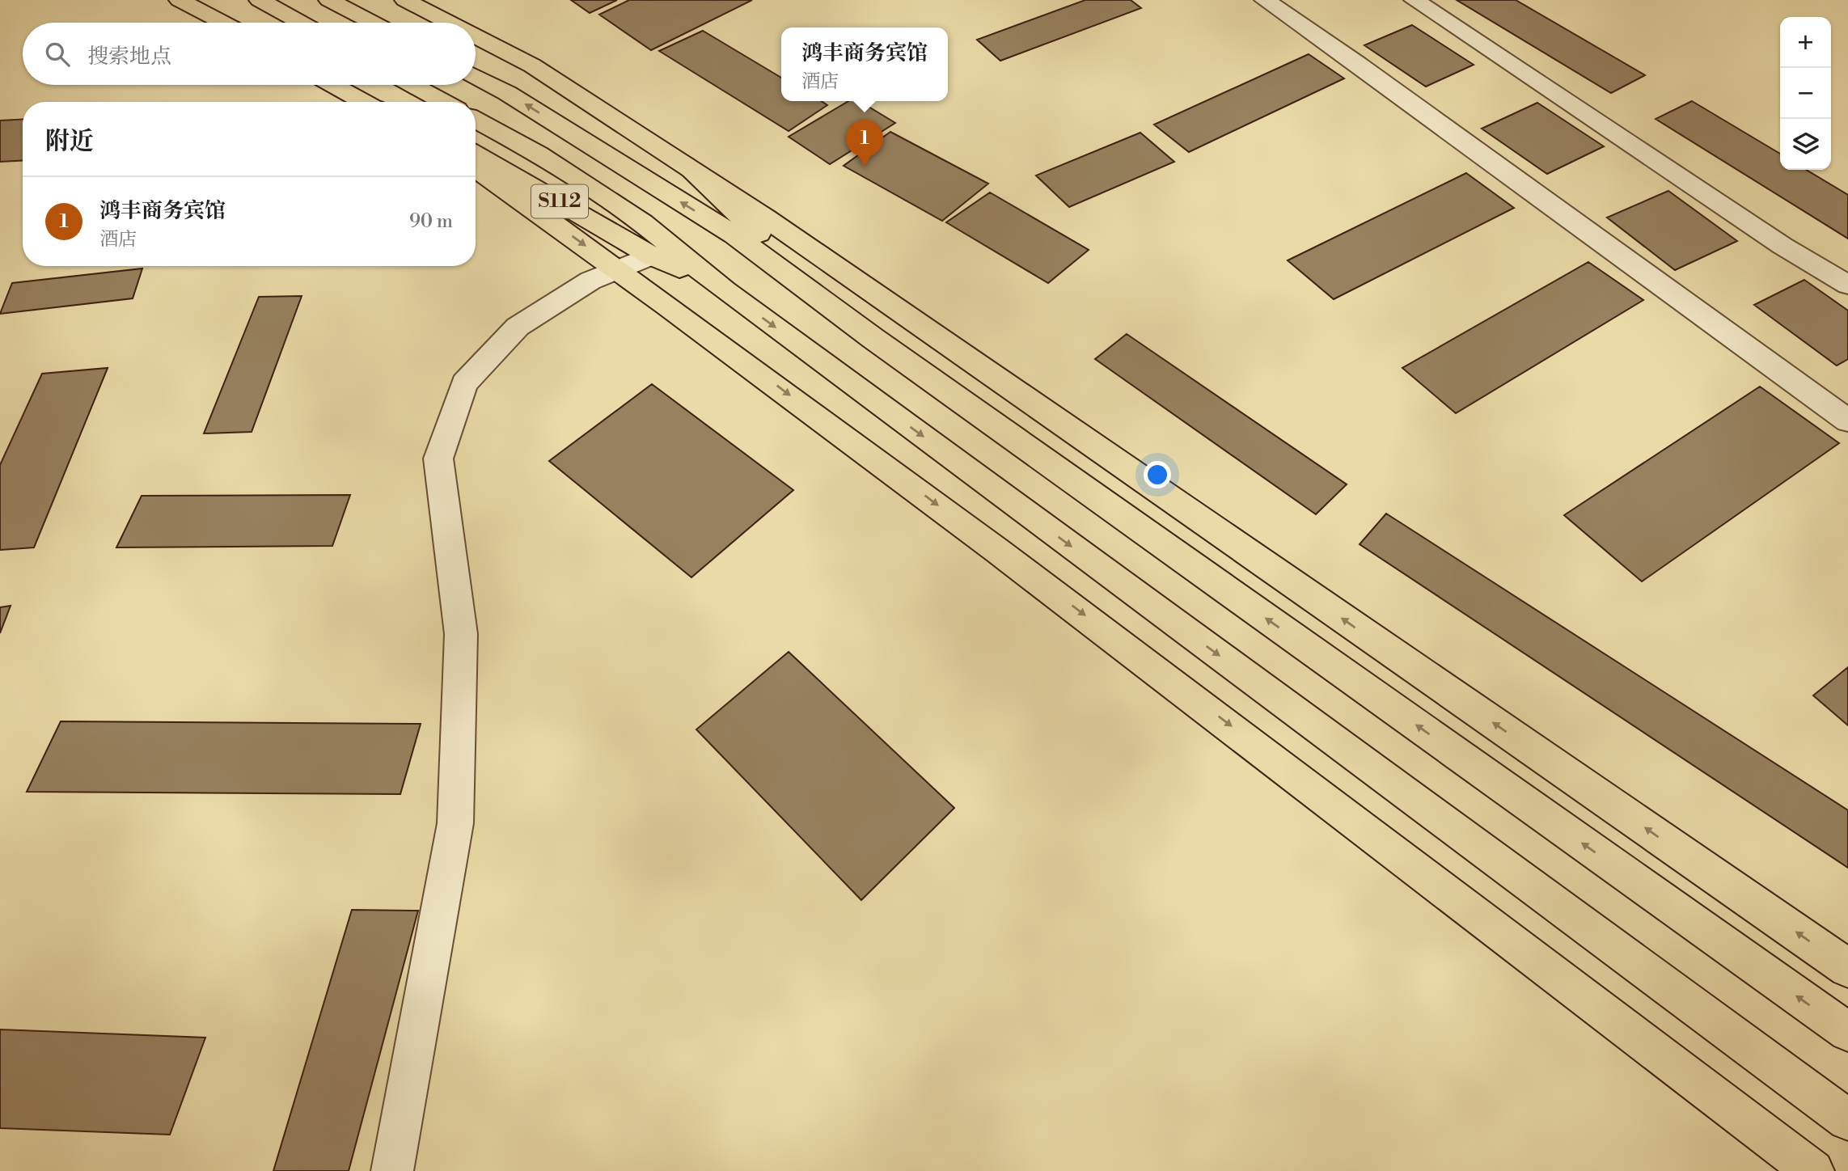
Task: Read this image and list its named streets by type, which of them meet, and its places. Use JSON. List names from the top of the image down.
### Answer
{
  "streets": {
    "main road": ["S112"]
  },
  "page": {
    "map_buttons": ["+", "−"],
    "search": "搜索地点",
    "popup": ["鸿丰商务宾馆", "酒店"],
    "heading": "附近",
    "pins": "1",
    "list": [
      {
        "mark": "1",
        "name": "鸿丰商务宾馆",
        "note": "酒店",
        "value": "90 m"
      }
    ]
  }
}
